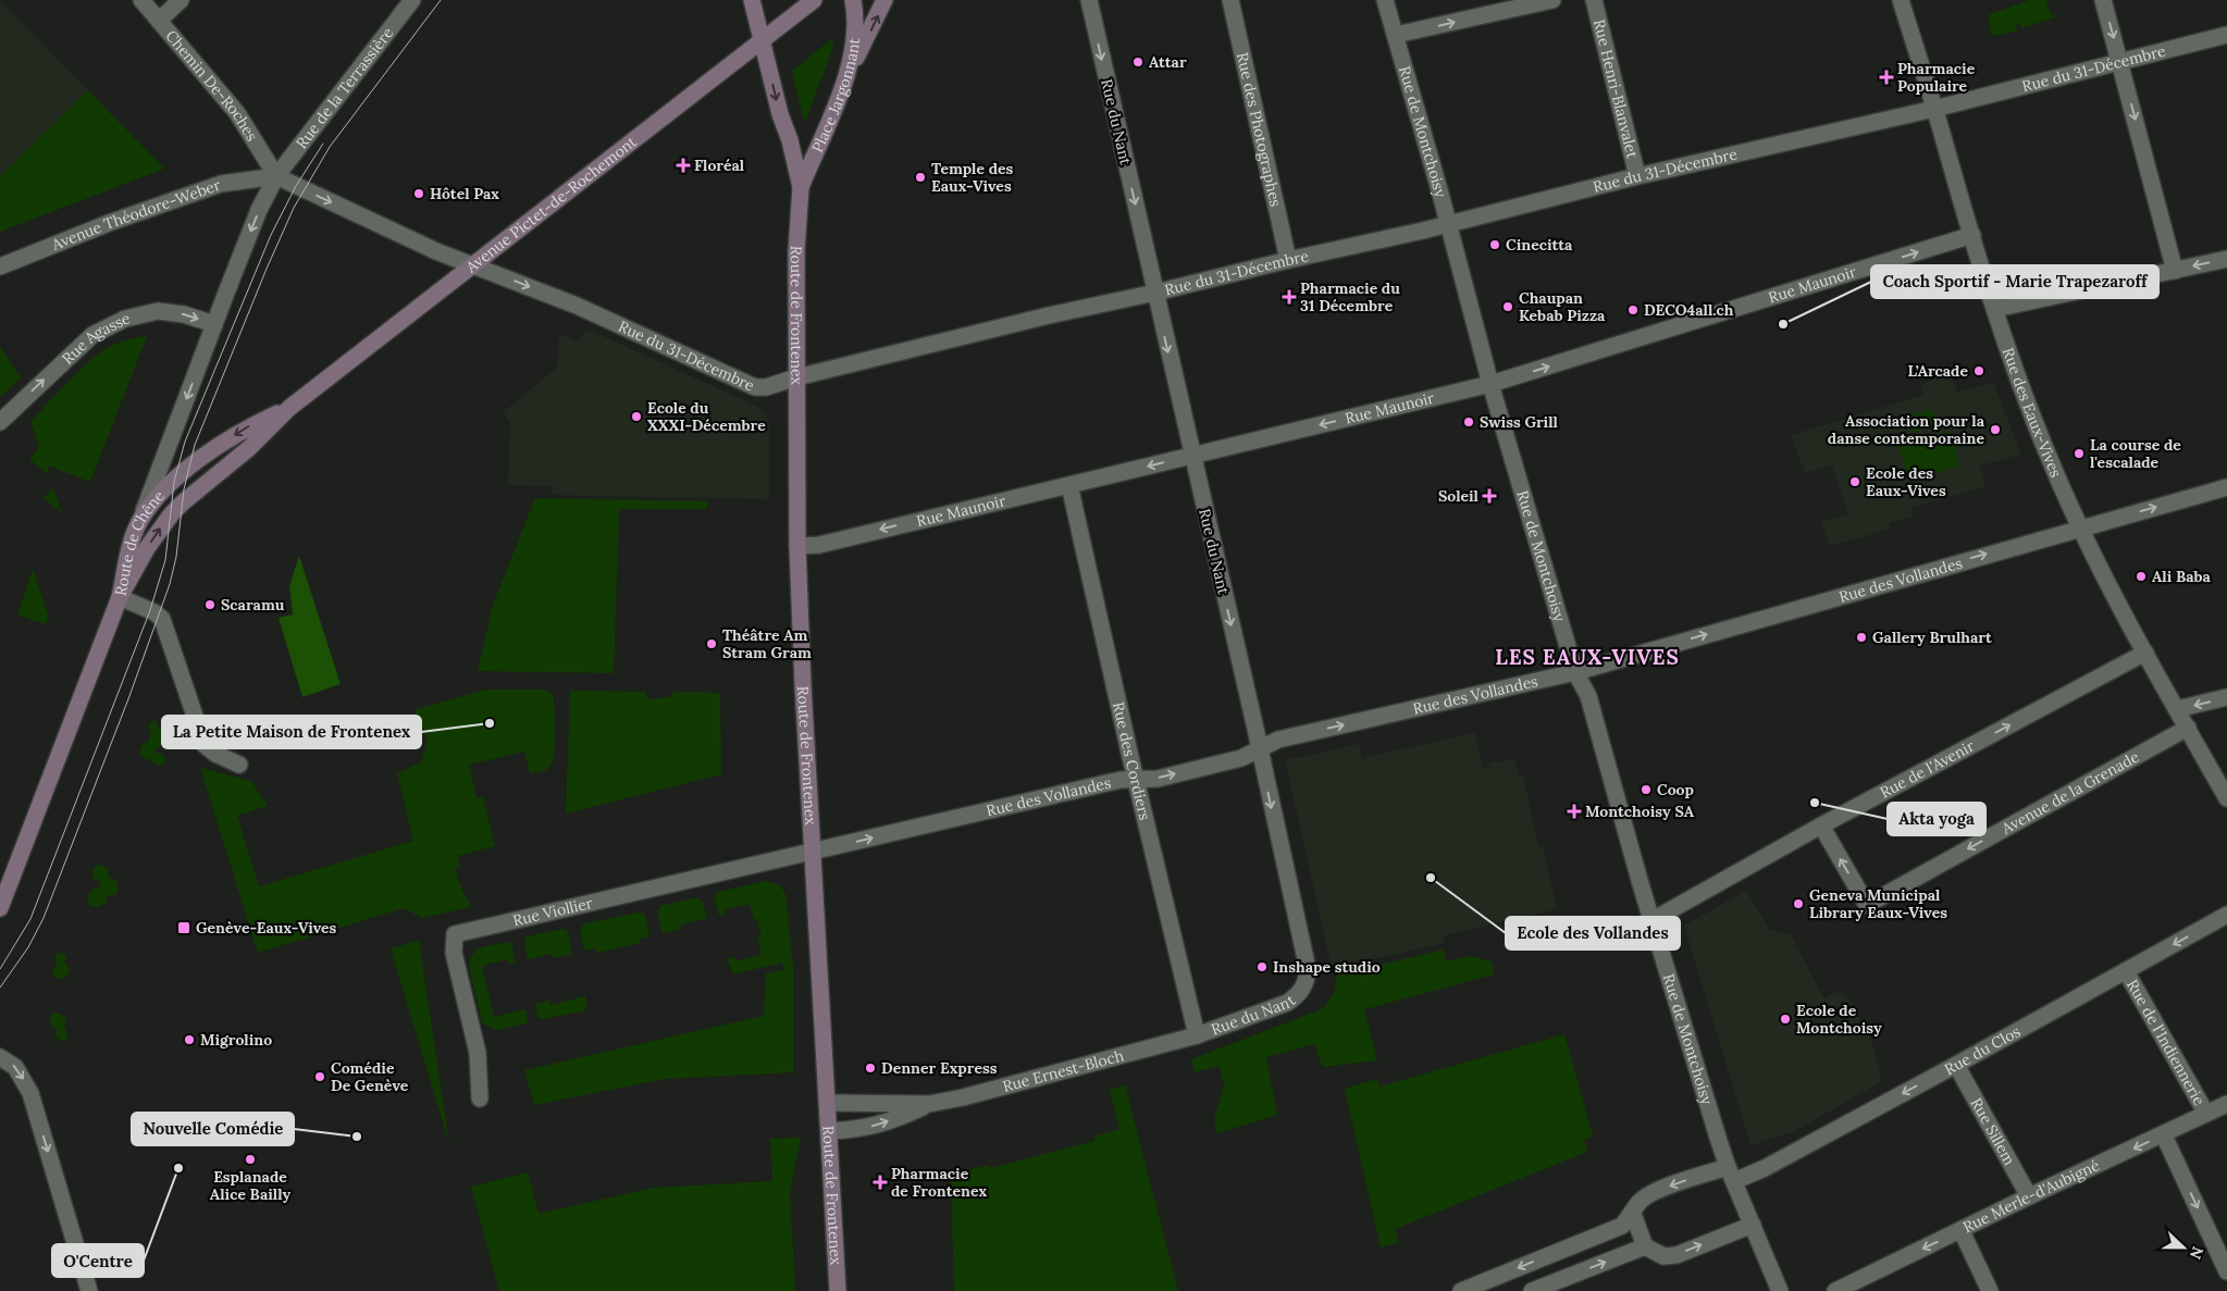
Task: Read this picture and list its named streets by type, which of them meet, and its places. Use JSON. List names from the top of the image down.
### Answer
{
  "streets": {
    "main road": [
      "Place Jargonnant",
      "Avenue Pictet-de-Rochemont",
      "Route de Frontenex",
      "Route de Chêne"
    ],
    "street": [
      "Rue du 31-Décembre",
      "Chemin De-Roches",
      "Rue de la Terrassière",
      "Rue Henri-Blanvalet",
      "Rue du Nant",
      "Rue des Photographes",
      "Rue de Montchoisy",
      "Avenue Théodore-Weber",
      "Rue Maunoir",
      "Rue Agasse",
      "Rue des Eaux-Vives",
      "Rue des Vollandes",
      "Rue des Cordiers",
      "Rue de l'Avenir",
      "Avenue de la Grenade",
      "Rue Viollier",
      "Rue de l'Indiennerie",
      "Rue du Clos",
      "Rue Ernest-Bloch",
      "Rue Sillem",
      "Rue Merle-d'Aubigné"
    ]
  },
  "crossings": [
    ["Rue du 31-Décembre", "Chemin De-Roches"],
    ["Rue du 31-Décembre", "Rue de la Terrassière"],
    ["Rue du 31-Décembre", "Rue Henri-Blanvalet"],
    ["Rue du 31-Décembre", "Rue du Nant"],
    ["Rue du 31-Décembre", "Rue des Photographes"],
    ["Rue du 31-Décembre", "Rue de Montchoisy"],
    ["Rue du 31-Décembre", "Avenue Pictet-de-Rochemont"],
    ["Rue du 31-Décembre", "Avenue Théodore-Weber"],
    ["Rue du 31-Décembre", "Route de Frontenex"],
    ["Rue du 31-Décembre", "Rue des Eaux-Vives"],
    ["Rue du 31-Décembre", "Route de Chêne"],
    ["Chemin De-Roches", "Rue de la Terrassière"],
    ["Chemin De-Roches", "Avenue Théodore-Weber"],
    ["Chemin De-Roches", "Route de Chêne"],
    ["Rue de la Terrassière", "Avenue Théodore-Weber"],
    ["Rue de la Terrassière", "Route de Chêne"],
    ["Place Jargonnant", "Route de Frontenex"],
    ["Rue du Nant", "Rue Maunoir"],
    ["Rue du Nant", "Rue des Vollandes"],
    ["Rue du Nant", "Rue des Cordiers"],
    ["Rue du Nant", "Rue Ernest-Bloch"],
    ["Rue de Montchoisy", "Rue Maunoir"],
    ["Rue de Montchoisy", "Rue des Vollandes"],
    ["Rue de Montchoisy", "Rue de l'Avenir"],
    ["Rue de Montchoisy", "Rue du Clos"],
    ["Avenue Pictet-de-Rochemont", "Route de Chêne"],
    ["Avenue Théodore-Weber", "Route de Chêne"],
    ["Rue Maunoir", "Route de Frontenex"],
    ["Rue Maunoir", "Rue des Eaux-Vives"],
    ["Rue Maunoir", "Rue des Cordiers"],
    ["Route de Frontenex", "Rue des Vollandes"],
    ["Route de Frontenex", "Rue Viollier"],
    ["Route de Frontenex", "Rue Ernest-Bloch"],
    ["Rue Agasse", "Route de Chêne"],
    ["Rue des Eaux-Vives", "Rue des Vollandes"],
    ["Rue des Eaux-Vives", "Rue de l'Avenir"],
    ["Rue des Eaux-Vives", "Avenue de la Grenade"],
    ["Rue des Vollandes", "Rue des Cordiers"],
    ["Rue des Vollandes", "Rue Viollier"],
    ["Rue des Cordiers", "Rue Ernest-Bloch"],
    ["Rue de l'Avenir", "Avenue de la Grenade"],
    ["Rue de l'Indiennerie", "Rue du Clos"],
    ["Rue de l'Indiennerie", "Rue Merle-d'Aubigné"],
    ["Rue du Clos", "Rue Sillem"],
    ["Rue Sillem", "Rue Merle-d'Aubigné"]
  ],
  "one_way": [
    "Rue du Nant",
    "Rue Agasse",
    "Route de Chêne",
    "Rue des Vollandes",
    "Rue de l'Avenir",
    "Avenue de la Grenade",
    "Rue Merle-d'Aubigné"
  ],
  "districts": ["LES EAUX-VIVES"],
  "places": {
    "other": [
      "Attar",
      "Temple des Eaux-Vives",
      "Hôtel Pax",
      "Cinecitta",
      "Chaupan Kebab Pizza",
      "DECO4all.ch",
      "Coach Sportif - Marie Trapezaroff",
      "L’Arcade",
      "Ecole du XXXI-Décembre",
      "Swiss Grill",
      "Association pour la danse contemporaine",
      "La course de l'escalade",
      "Ecole des Eaux-Vives",
      "Ali Baba",
      "Scaramu",
      "Gallery Brulhart",
      "Théâtre Am Stram Gram",
      "La Petite Maison de Frontenex",
      "Coop",
      "Akta yoga",
      "Ecole des Vollandes",
      "Geneva Municipal Library Eaux-Vives",
      "Inshape studio",
      "Ecole de Montchoisy",
      "Migrolino",
      "Denner Express",
      "Comédie De Genève",
      "Nouvelle Comédie",
      "Esplanade Alice Bailly",
      "O'Centre"
    ],
    "health": [
      "Pharmacie Populaire",
      "Floréal",
      "Pharmacie du 31 Décembre",
      "Soleil",
      "Montchoisy SA",
      "Pharmacie de Frontenex"
    ],
    "transit": ["Genève-Eaux-Vives"]
  },
  "north": "right"
}
